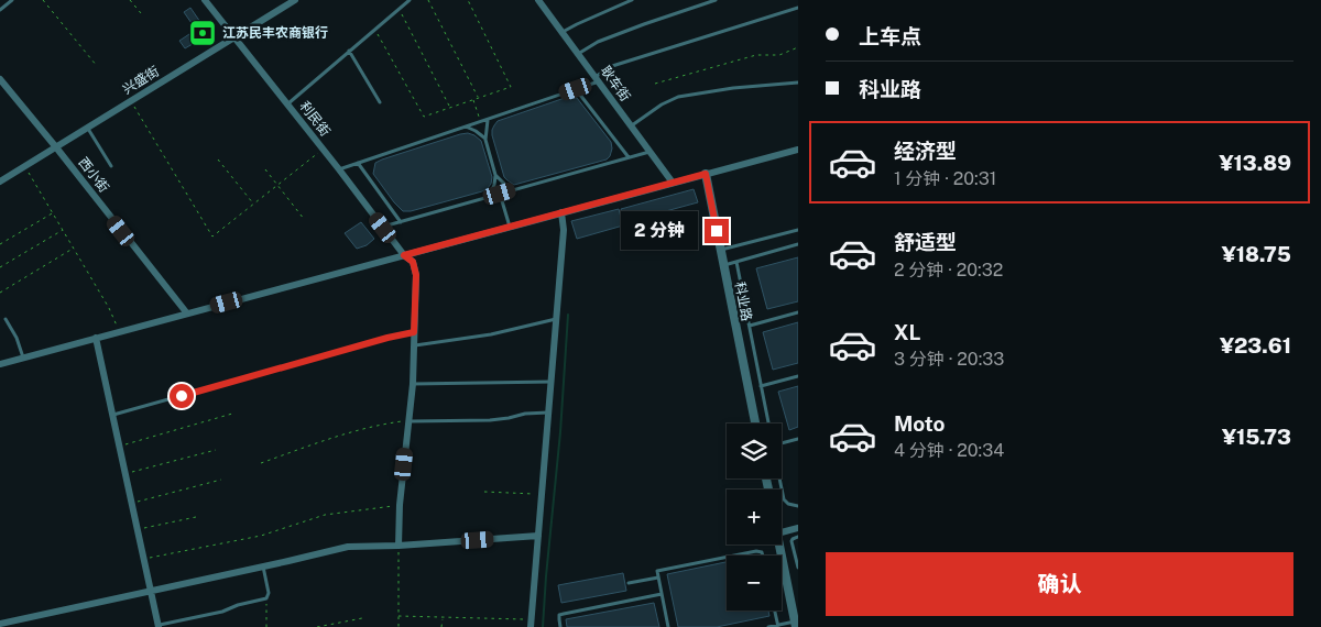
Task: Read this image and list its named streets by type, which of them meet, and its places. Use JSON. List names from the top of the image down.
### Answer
{
  "streets": {
    "street": [
      "兴盛街",
      "耿车街",
      "利民街",
      "西小街",
      "科业路"
    ]
  },
  "crossings": [
    ["兴盛街", "利民街"],
    ["兴盛街", "西小街"]
  ],
  "places": {
    "bank": ["江苏民丰农商银行"]
  },
  "page": {
    "banner": ["上车点", "科业路"],
    "list": [
      {
        "name": "经济型",
        "note": "1 分钟 · 20:31",
        "value": "¥13.89"
      },
      {
        "name": "舒适型",
        "note": "2 分钟 · 20:32",
        "value": "¥18.75"
      },
      {
        "name": "XL",
        "note": "3 分钟 · 20:33",
        "value": "¥23.61"
      },
      {
        "name": "Moto",
        "note": "4 分钟 · 20:34",
        "value": "¥15.73"
      }
    ],
    "bubble": "2 分钟",
    "map_buttons": ["+", "−"],
    "buttons": "确认"
  }
}
